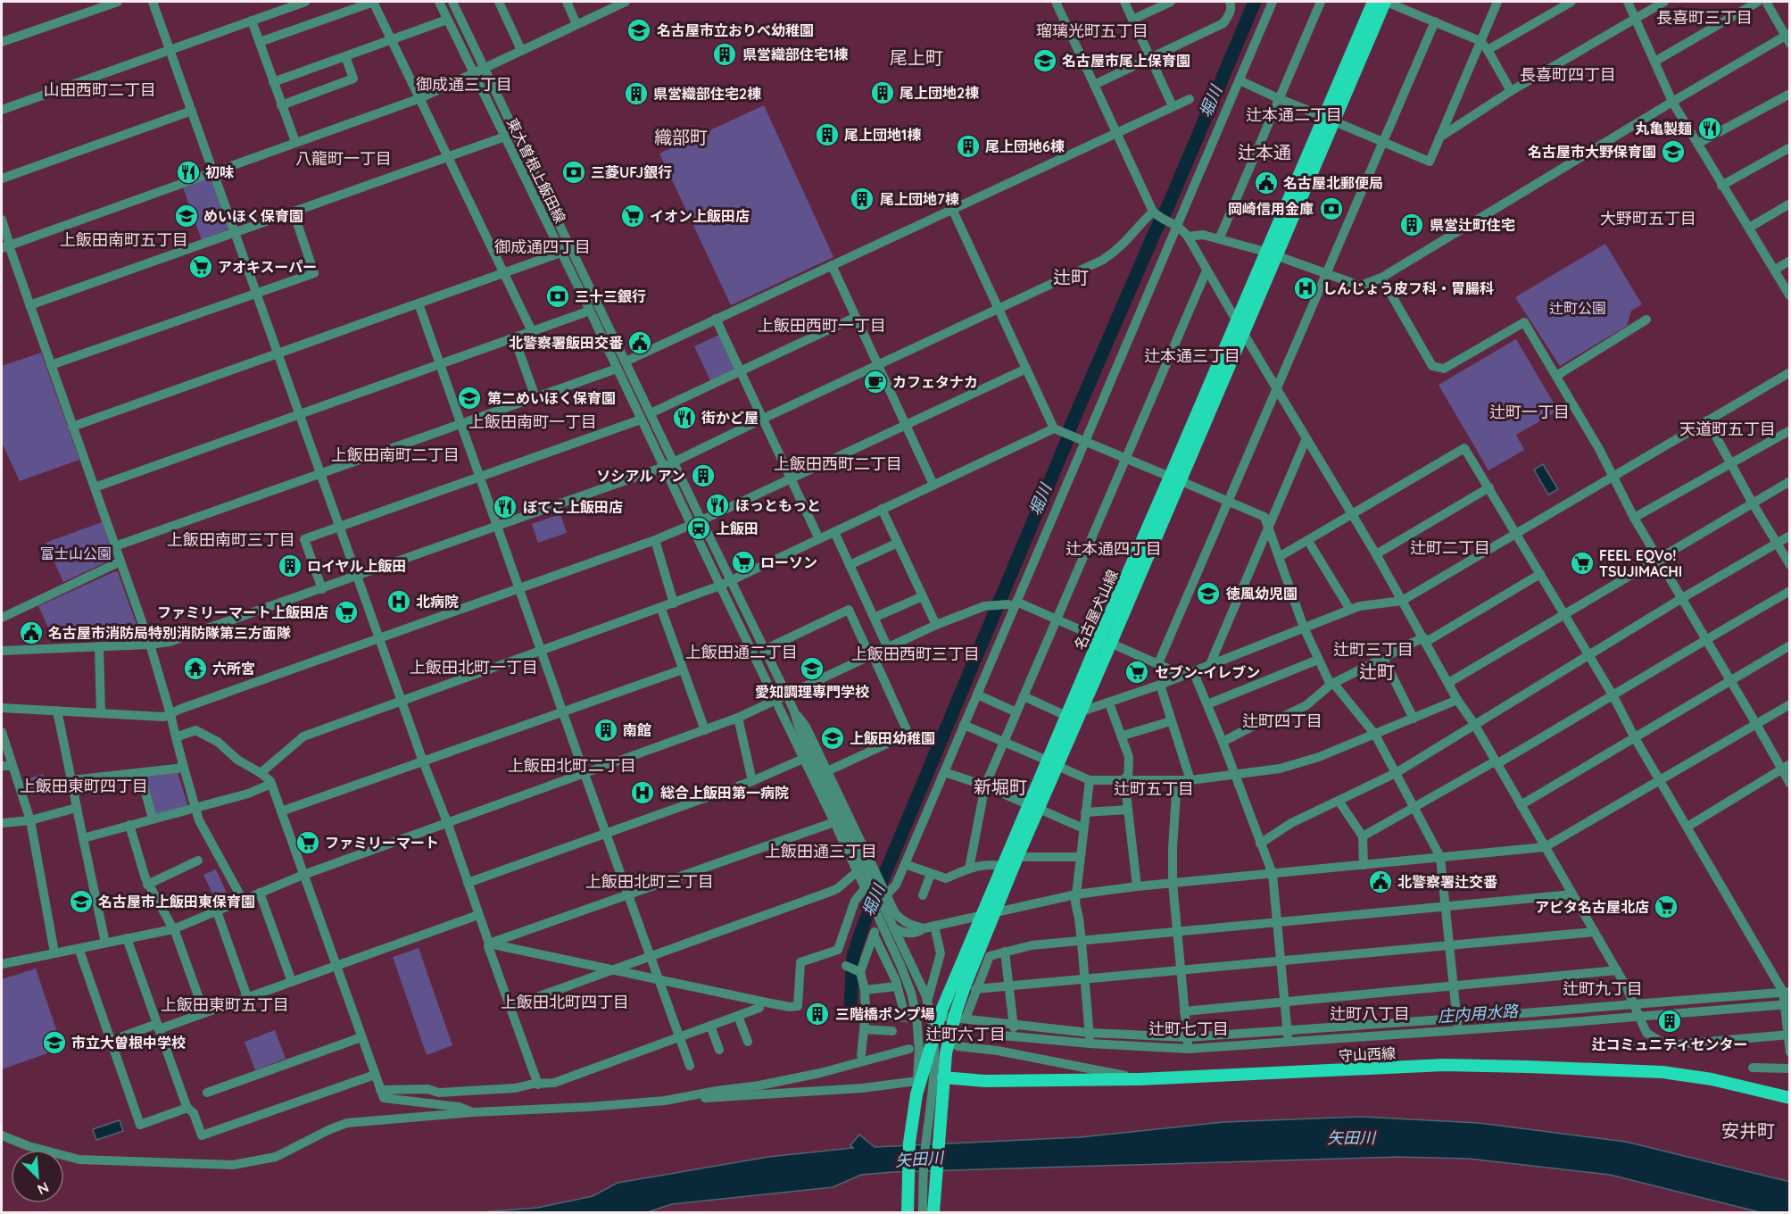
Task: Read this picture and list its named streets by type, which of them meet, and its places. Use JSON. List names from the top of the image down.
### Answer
{
  "streets": {
    "main road": ["名古屋犬山線", "守山西線"],
    "street": ["東大曽根上飯田線"]
  },
  "crossings": [
    ["名古屋犬山線", "守山西線"]
  ],
  "districts": [
    "長喜町三丁目",
    "瑠璃光町五丁目",
    "尾上町",
    "長喜町四丁目",
    "御成通三丁目",
    "山田西町二丁目",
    "辻本通二丁目",
    "織部町",
    "辻本通",
    "八龍町一丁目",
    "大野町五丁目",
    "上飯田南町五丁目",
    "御成通四丁目",
    "辻町",
    "上飯田西町一丁目",
    "辻本通三丁目",
    "辻町一丁目",
    "上飯田南町一丁目",
    "天道町五丁目",
    "上飯田南町二丁目",
    "上飯田西町二丁目",
    "上飯田南町三丁目",
    "辻町二丁目",
    "辻本通四丁目",
    "辻町三丁目",
    "上飯田通二丁目",
    "上飯田西町三丁目",
    "上飯田北町一丁目",
    "辻町",
    "辻町四丁目",
    "上飯田北町二丁目",
    "上飯田東町四丁目",
    "新堀町",
    "辻町五丁目",
    "上飯田通三丁目",
    "上飯田北町三丁目",
    "辻町九丁目",
    "上飯田北町四丁目",
    "上飯田東町五丁目",
    "辻町八丁目",
    "辻町七丁目",
    "辻町六丁目",
    "安井町"
  ],
  "water": ["堀川", "庄内用水路", "矢田川"],
  "parks": ["辻町公園", "富士山公園"],
  "places": {
    "school or university": [
      "名古屋市立おりべ幼稚園",
      "名古屋市尾上保育園",
      "名古屋市大野保育園",
      "めいほく保育園",
      "第二めいほく保育園",
      "徳風幼児園",
      "愛知調理専門学校",
      "上飯田幼稚園",
      "名古屋市上飯田東保育園",
      "市立大曽根中学校"
    ],
    "building": [
      "県営織部住宅1棟",
      "尾上団地2棟",
      "県営織部住宅2棟",
      "尾上団地1棟",
      "尾上団地6棟",
      "尾上団地7棟",
      "県営辻町住宅",
      "ソシアル アン",
      "ロイヤル上飯田",
      "南館",
      "三階橋ポンプ場",
      "辻コミュニティセンター"
    ],
    "restaurant": [
      "丸亀製麺",
      "初味",
      "街かど屋",
      "ほっともっと",
      "ぼてこ上飯田店"
    ],
    "bank": ["三菱UFJ銀行", "岡崎信用金庫", "三十三銀行"],
    "public building": [
      "名古屋北郵便局",
      "北警察署飯田交番",
      "名古屋市消防局特別消防隊第三方面隊",
      "北警察署辻交番"
    ],
    "supermarket": [
      "イオン上飯田店",
      "アオキスーパー",
      "ローソン",
      "FEEL EQVo! TSUJIMACHI",
      "ファミリーマート上飯田店",
      "セブン-イレブン",
      "ファミリーマート",
      "アピタ名古屋北店"
    ],
    "hospital": ["しんじょう皮フ科・胃腸科", "北病院", "総合上飯田第一病院"],
    "cafe": ["カフェタナカ"],
    "station": ["上飯田"],
    "temple": ["六所宮"]
  },
  "north": "bottom right"
}
